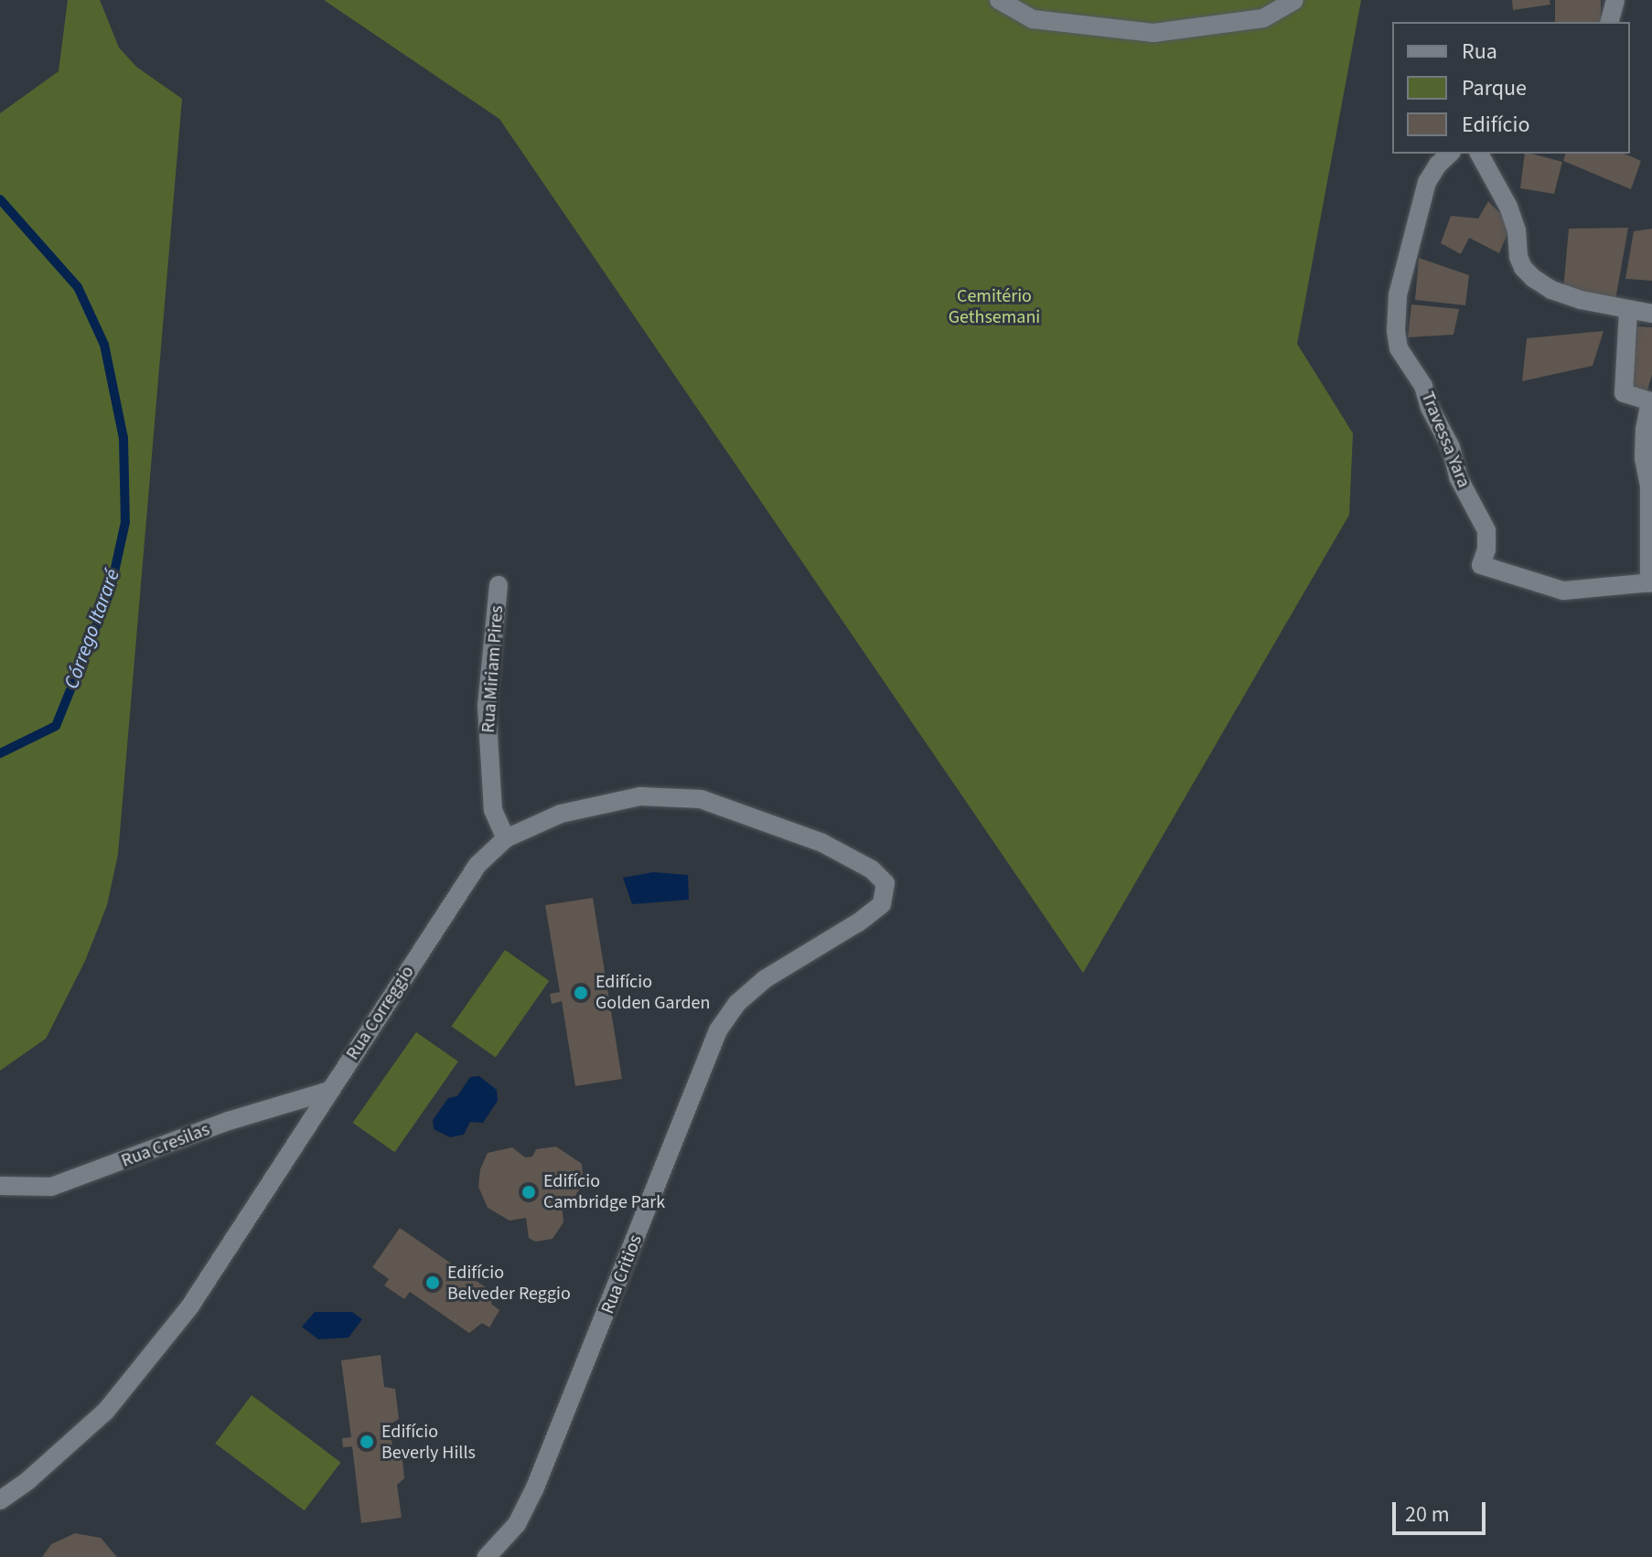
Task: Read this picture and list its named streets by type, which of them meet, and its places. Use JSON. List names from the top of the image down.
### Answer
{
  "streets": {
    "street": [
      "Travessa Yara",
      "Rua Miriam Pires",
      "Rua Correggio",
      "Rua Cresilas",
      "Rua Critios"
    ]
  },
  "crossings": [
    ["Rua Miriam Pires", "Rua Correggio"],
    ["Rua Correggio", "Rua Cresilas"],
    ["Rua Correggio", "Rua Critios"]
  ],
  "water": ["Córrego Itararé"],
  "parks": ["Cemitério Gethsemani"],
  "places": [
    "Edifício Golden Garden",
    "Edifício Cambridge Park",
    "Edifício Belveder Reggio",
    "Edifício Beverly Hills"
  ],
  "legend": ["Rua", "Parque", "Edifício"],
  "scale_bar": "20 m"
}
